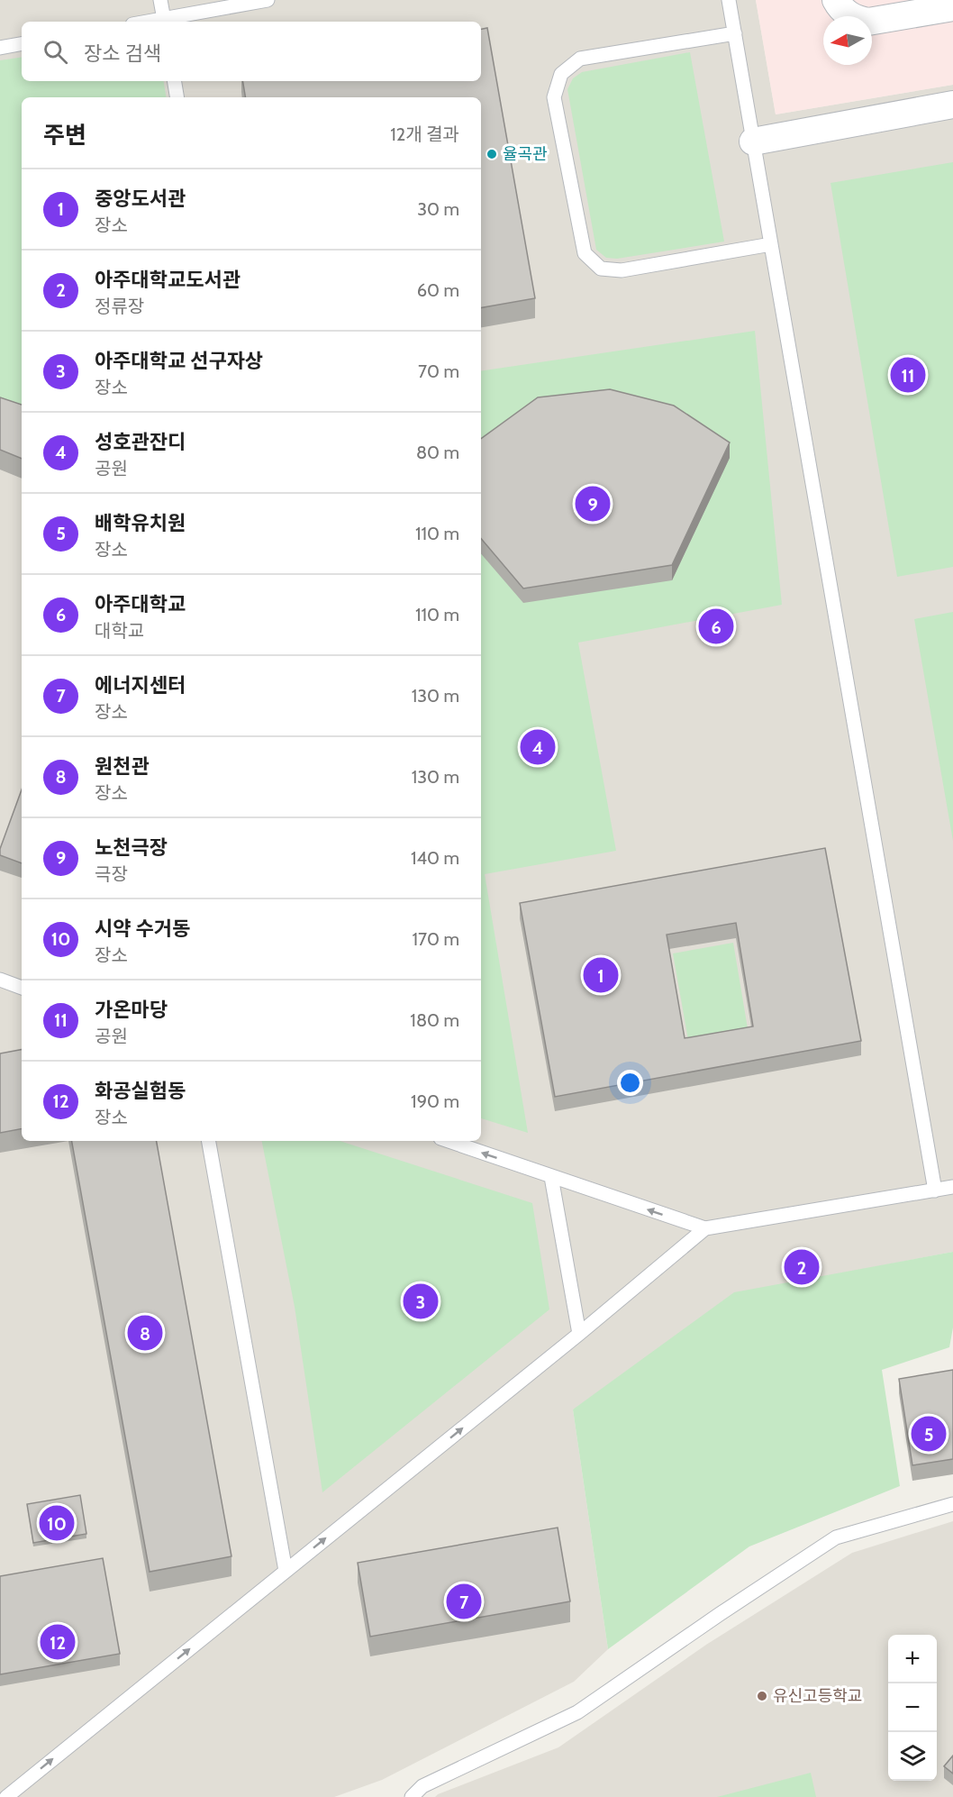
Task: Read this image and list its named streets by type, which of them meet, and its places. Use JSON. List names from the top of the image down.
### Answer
{
  "places": ["율곡관", "유신고등학교"],
  "north": "left",
  "page": {
    "search": "장소 검색",
    "heading": ["주변", "12개 결과"],
    "list": [
      {
        "mark": "1",
        "name": "중앙도서관",
        "note": "장소",
        "value": "30 m"
      },
      {
        "mark": "2",
        "name": "아주대학교도서관",
        "note": "정류장",
        "value": "60 m"
      },
      {
        "mark": "3",
        "name": "아주대학교 선구자상",
        "note": "장소",
        "value": "70 m"
      },
      {
        "mark": "4",
        "name": "성호관잔디",
        "note": "공원",
        "value": "80 m"
      },
      {
        "mark": "5",
        "name": "배학유치원",
        "note": "장소",
        "value": "110 m"
      },
      {
        "mark": "6",
        "name": "아주대학교",
        "note": "대학교",
        "value": "110 m"
      },
      {
        "mark": "7",
        "name": "에너지센터",
        "note": "장소",
        "value": "130 m"
      },
      {
        "mark": "8",
        "name": "원천관",
        "note": "장소",
        "value": "130 m"
      },
      {
        "mark": "9",
        "name": "노천극장",
        "note": "극장",
        "value": "140 m"
      },
      {
        "mark": "10",
        "name": "시약 수거동",
        "note": "장소",
        "value": "170 m"
      },
      {
        "mark": "11",
        "name": "가온마당",
        "note": "공원",
        "value": "180 m"
      },
      {
        "mark": "12",
        "name": "화공실험동",
        "note": "장소",
        "value": "190 m"
      }
    ],
    "pins": [
      "11",
      "9",
      "6",
      "4",
      "1",
      "2",
      "3",
      "8",
      "5",
      "10",
      "7",
      "12"
    ],
    "map_buttons": ["+", "−"]
  }
}
